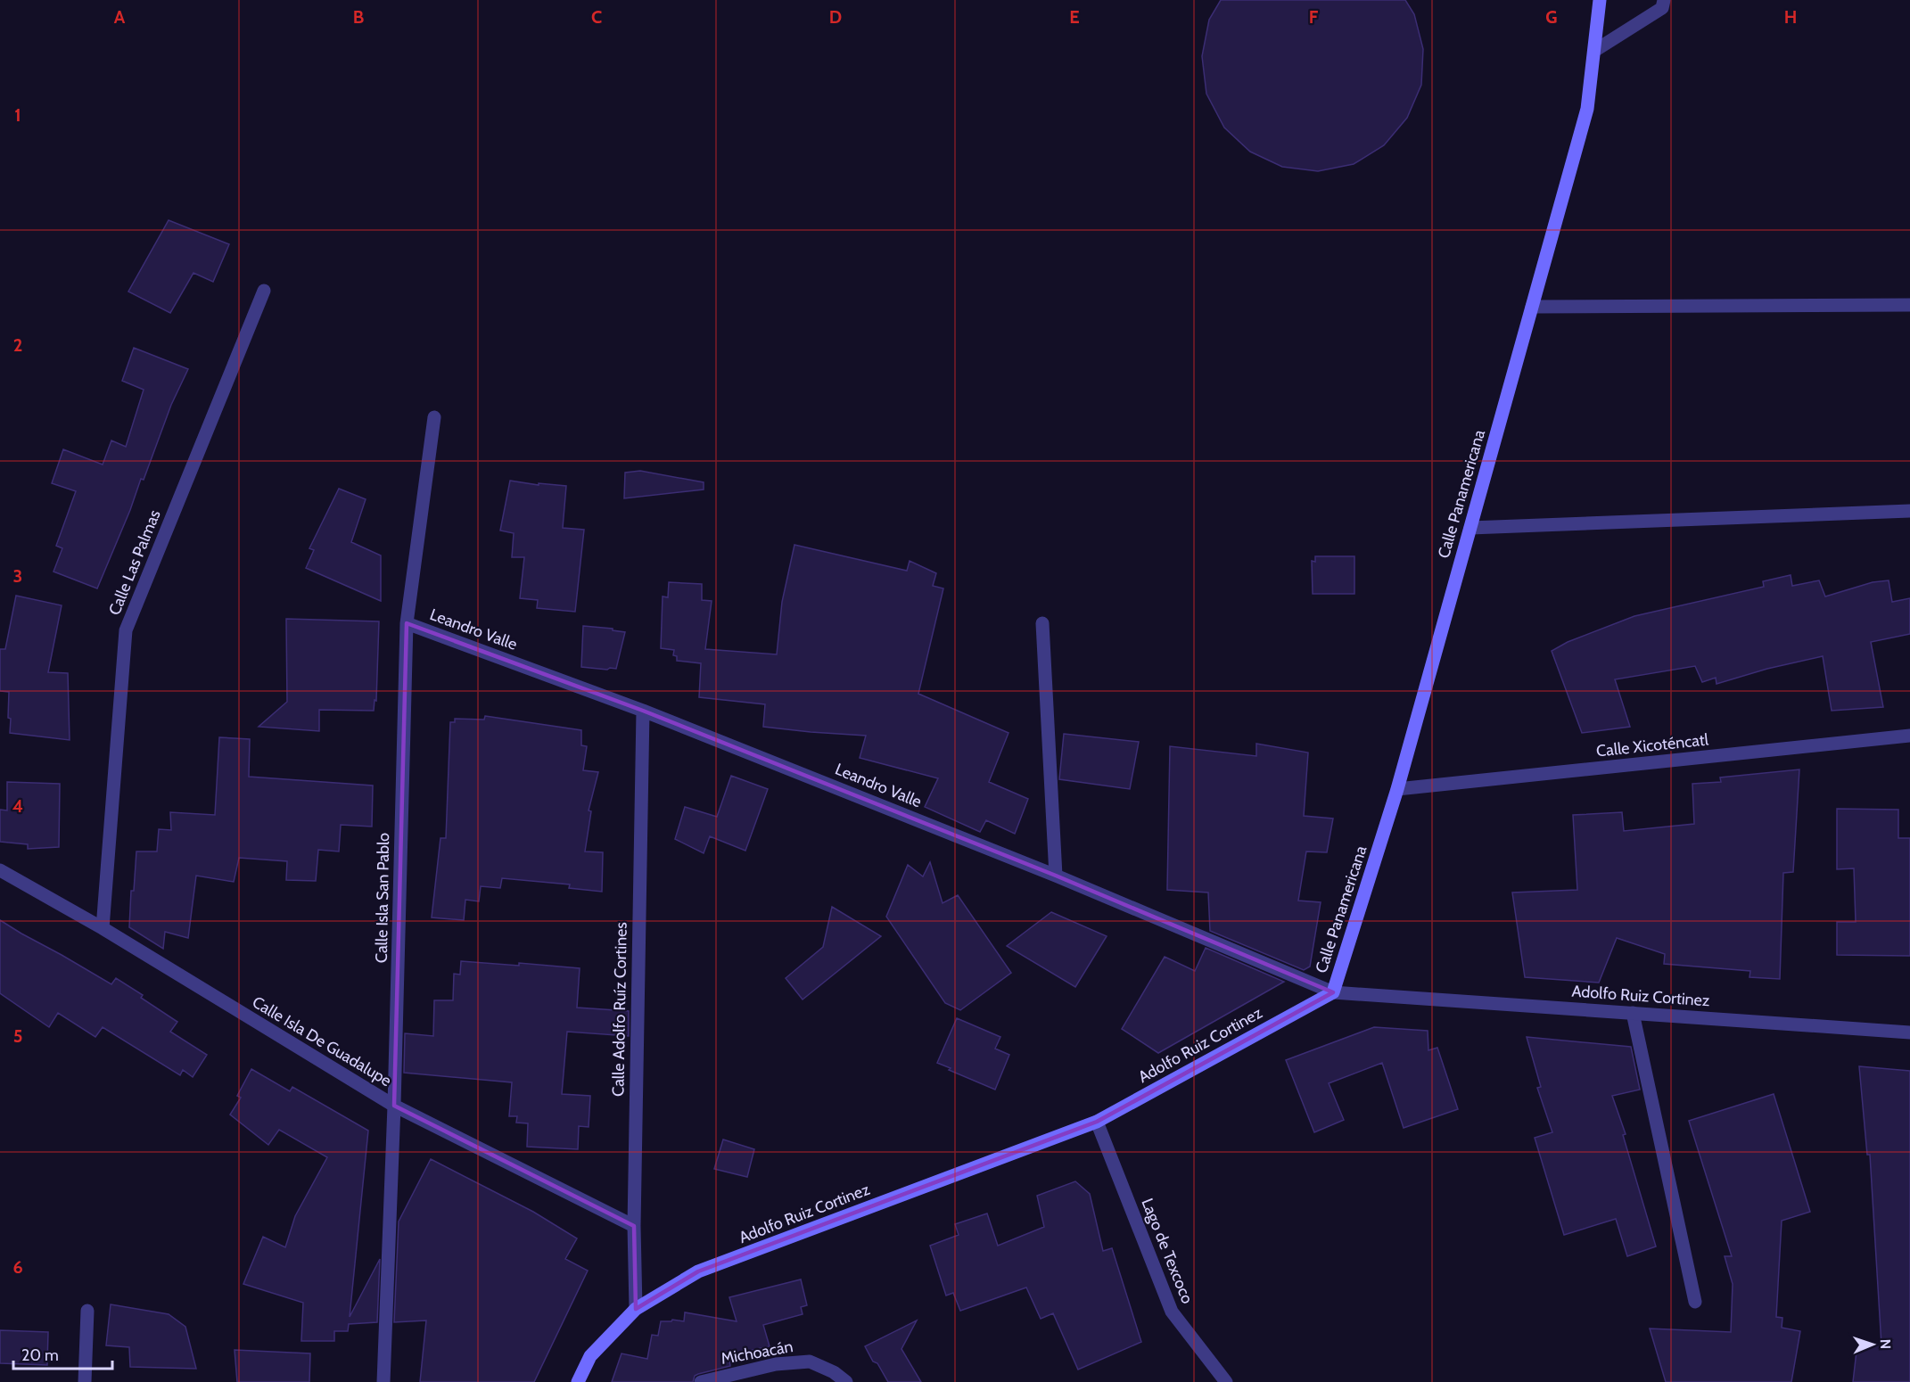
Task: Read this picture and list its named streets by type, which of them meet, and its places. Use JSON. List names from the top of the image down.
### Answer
{
  "streets": {
    "main road": ["Calle Panamericana", "Adolfo Ruiz Cortinez"],
    "street": [
      "Calle Las Palmas",
      "Leandro Valle",
      "Calle Xicoténcatl",
      "Calle Isla San Pablo",
      "Calle Adolfo Ruíz Cortines",
      "Calle Isla De Guadalupe",
      "Lago de Texcoco",
      "Michoacán"
    ]
  },
  "crossings": [
    ["Calle Panamericana", "Leandro Valle"],
    ["Calle Panamericana", "Calle Xicoténcatl"],
    ["Calle Panamericana", "Adolfo Ruiz Cortinez"],
    ["Calle Las Palmas", "Calle Isla De Guadalupe"],
    ["Leandro Valle", "Calle Isla San Pablo"],
    ["Leandro Valle", "Adolfo Ruiz Cortinez"],
    ["Leandro Valle", "Calle Adolfo Ruíz Cortines"],
    ["Calle Isla San Pablo", "Calle Isla De Guadalupe"],
    ["Adolfo Ruiz Cortinez", "Calle Adolfo Ruíz Cortines"],
    ["Adolfo Ruiz Cortinez", "Lago de Texcoco"],
    ["Calle Adolfo Ruíz Cortines", "Calle Isla De Guadalupe"]
  ],
  "scale_bar": "20 m",
  "north": "right",
  "grid": {
    "columns": [
      "A",
      "B",
      "C",
      "D",
      "E",
      "F",
      "G",
      "H"
    ],
    "rows": [
      "1",
      "2",
      "3",
      "4",
      "5",
      "6"
    ]
  }
}
